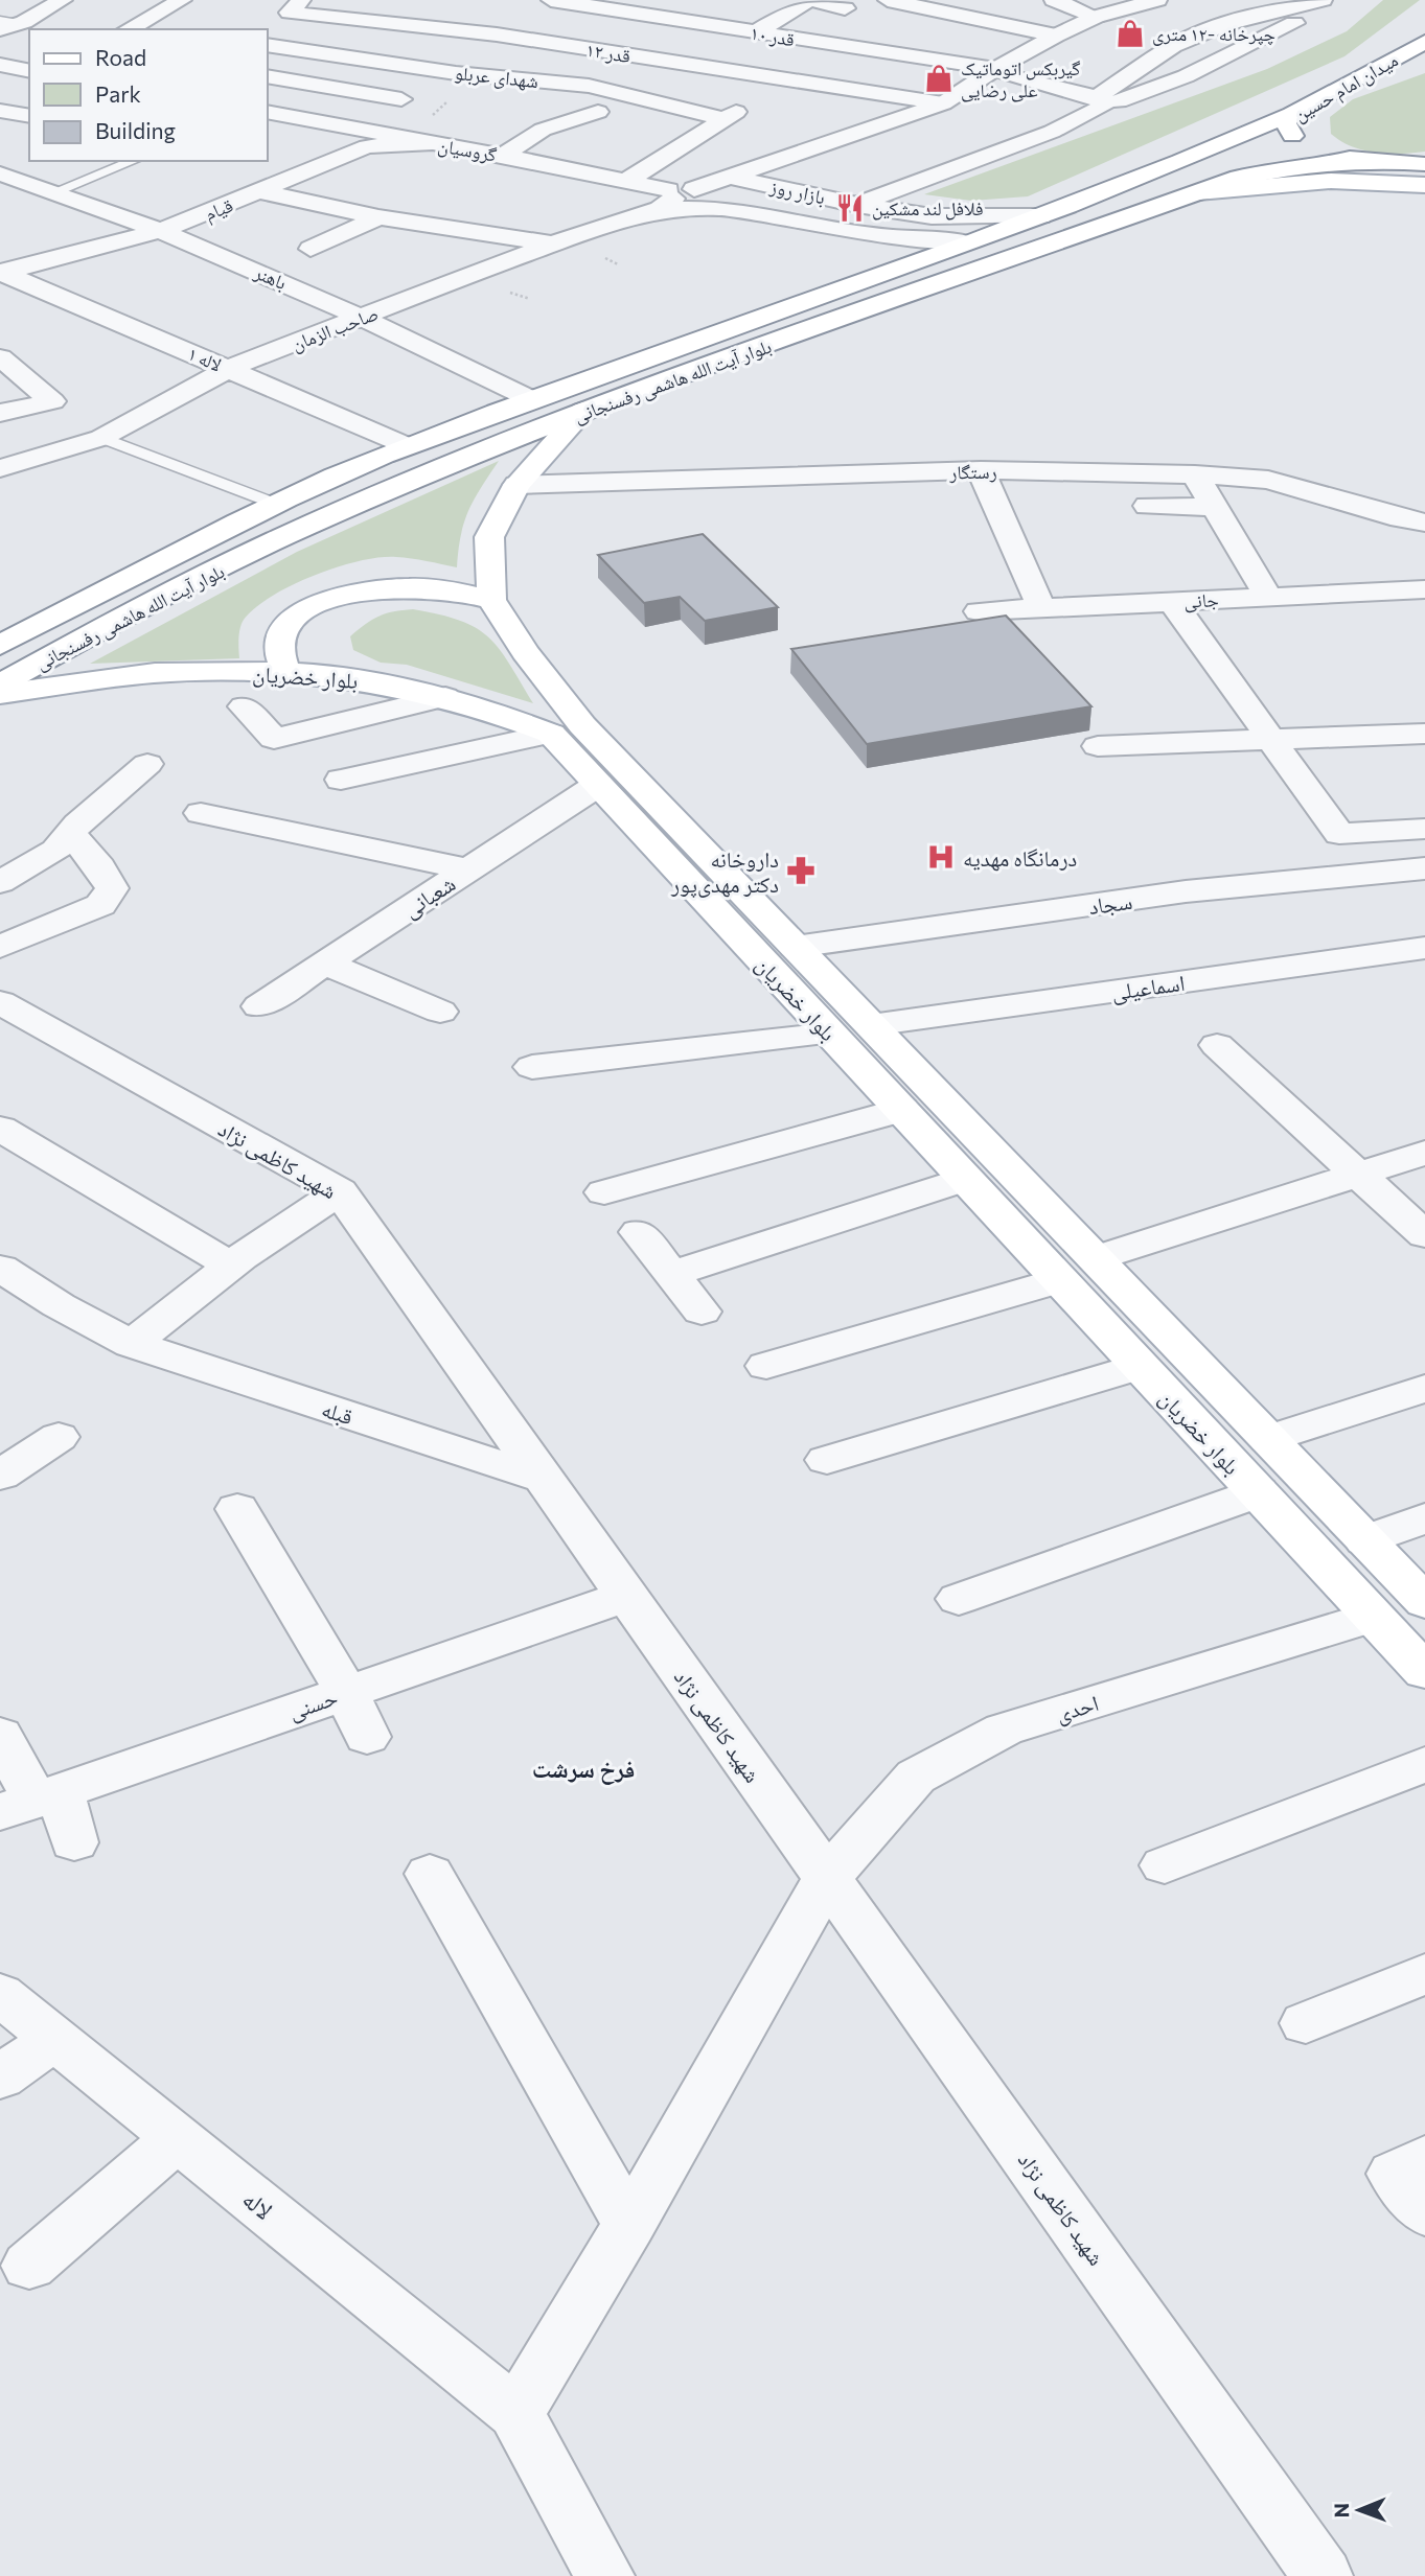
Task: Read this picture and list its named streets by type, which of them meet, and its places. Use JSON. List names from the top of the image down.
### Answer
{
  "streets": {
    "main road": ["میدان امام حسین", "بلوار آیت الله هاشمی رفسنجانی", "بلوار خضریان"],
    "street": [
      "قدر ۱۰",
      "قدر ۱۲",
      "شهدای عربلو",
      "گروسیان",
      "بازار روز",
      "قیام",
      "باهنر",
      "صاحب الزمان",
      "لاله ۱",
      "رستگار",
      "جانی",
      "شعبانی",
      "سجاد",
      "اسماعیلی",
      "شهید کاظمی نژاد",
      "قبله",
      "حسنی",
      "احدی",
      "لاله"
    ]
  },
  "crossings": [
    ["قدر ۱۰", "صاحب الزمان"],
    ["قدر ۱۲", "صاحب الزمان"],
    ["میدان امام حسین", "بلوار آیت الله هاشمی رفسنجانی"],
    ["گروسیان", "قیام"],
    ["گروسیان", "صاحب الزمان"],
    ["بازار روز", "صاحب الزمان"],
    ["بازار روز", "بلوار آیت الله هاشمی رفسنجانی"],
    ["قیام", "باهنر"],
    ["قیام", "لاله ۱"],
    ["باهنر", "صاحب الزمان"],
    ["باهنر", "بلوار آیت الله هاشمی رفسنجانی"],
    ["صاحب الزمان", "لاله ۱"],
    ["لاله ۱", "بلوار آیت الله هاشمی رفسنجانی"],
    ["بلوار خضریان", "شعبانی"],
    ["بلوار خضریان", "سجاد"],
    ["بلوار خضریان", "اسماعیلی"],
    ["بلوار خضریان", "احدی"],
    ["شهید کاظمی نژاد", "قبله"],
    ["شهید کاظمی نژاد", "حسنی"],
    ["شهید کاظمی نژاد", "احدی"],
    ["احدی", "لاله"]
  ],
  "districts": ["فرخ سرشت"],
  "places": {
    "shop": ["چپرخانه -١٢ مترى", "گیربکس اتوماتیک علی رضایی"],
    "restaurant": ["فلافل لند مشکین"],
    "hospital": ["درمانگاه مهدیه"],
    "pharmacy": ["داروخانه دکتر مهدی‌پور"]
  },
  "legend": ["Road", "Park", "Building"],
  "north": "left"
}
